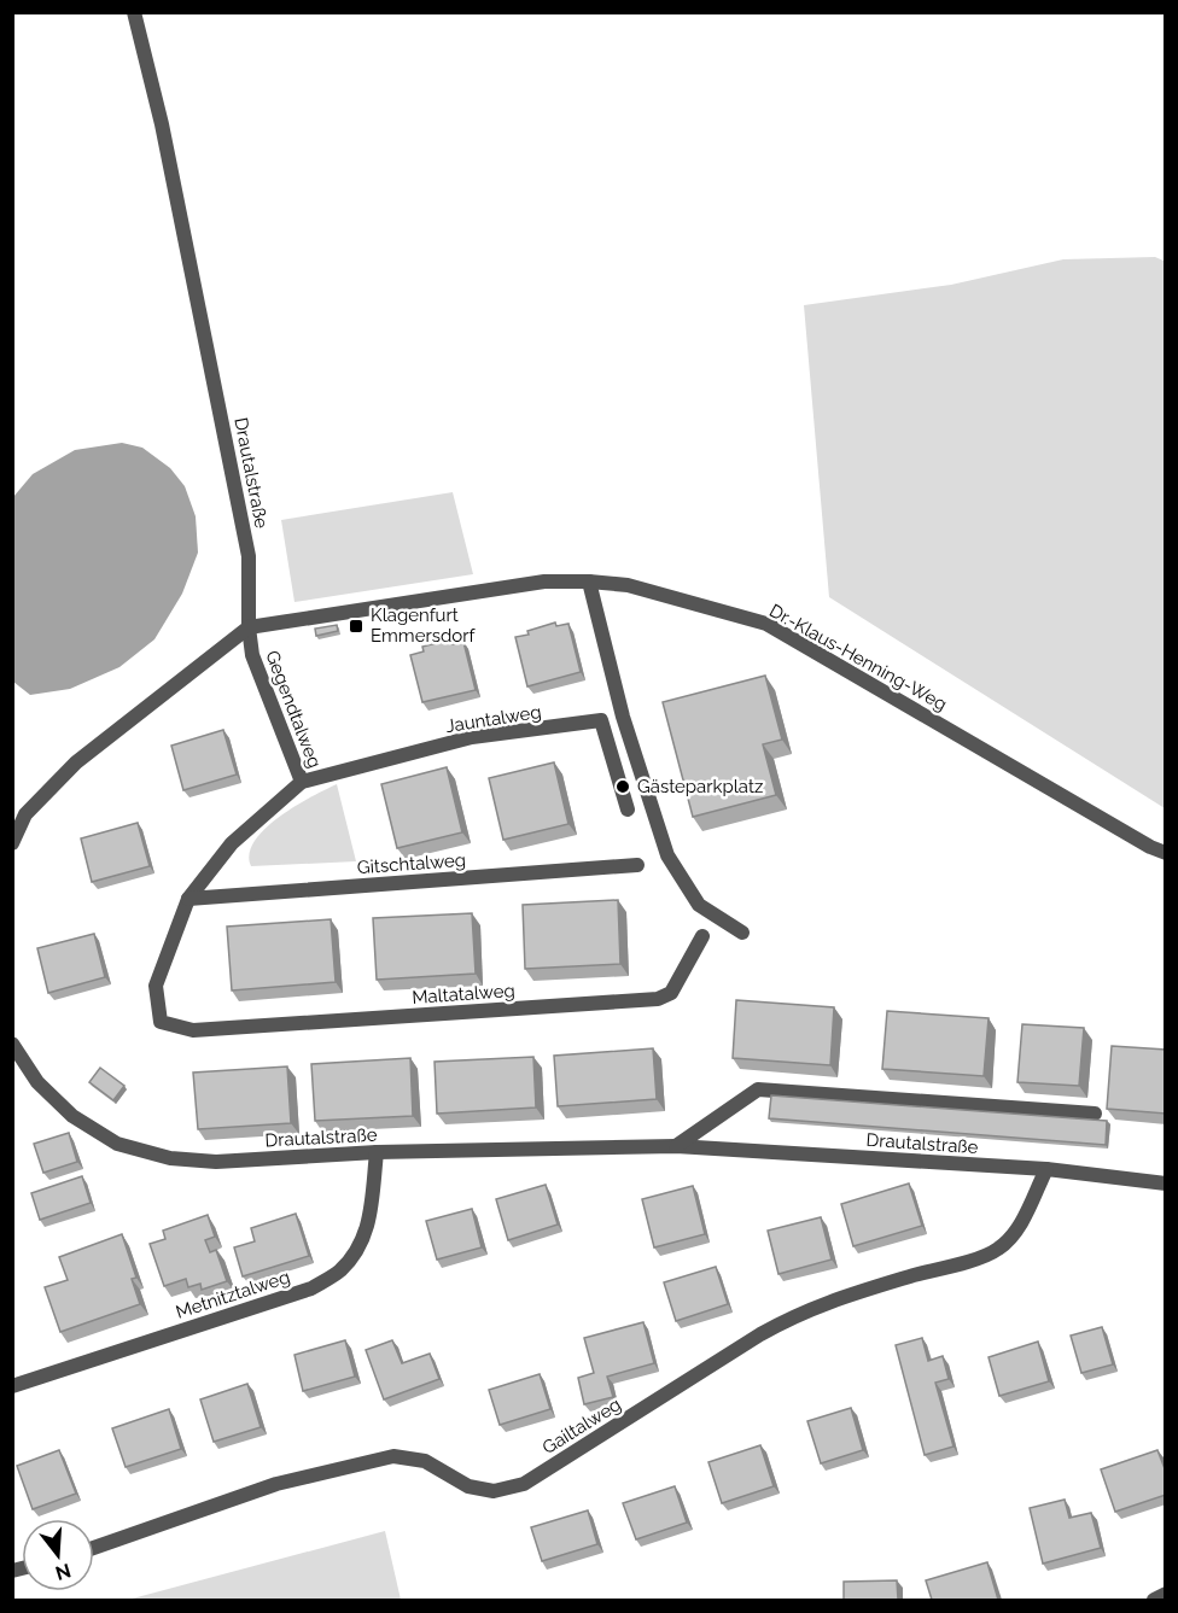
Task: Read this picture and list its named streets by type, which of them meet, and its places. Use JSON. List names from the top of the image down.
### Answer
{
  "streets": {
    "street": [
      "Drautalstraße",
      "Dr.-Klaus-Henning-Weg",
      "Gegendtalweg",
      "Jauntalweg",
      "Gitschtalweg",
      "Maltatalweg",
      "Metnitztalweg",
      "Gailtalweg"
    ]
  },
  "crossings": [
    ["Drautalstraße", "Dr.-Klaus-Henning-Weg"],
    ["Drautalstraße", "Gegendtalweg"],
    ["Drautalstraße", "Metnitztalweg"],
    ["Drautalstraße", "Gailtalweg"],
    ["Dr.-Klaus-Henning-Weg", "Gegendtalweg"],
    ["Gegendtalweg", "Jauntalweg"],
    ["Gegendtalweg", "Gitschtalweg"],
    ["Gegendtalweg", "Maltatalweg"]
  ],
  "places": {
    "transit": ["Klagenfurt Emmersdorf"],
    "other": ["Gästeparkplatz"]
  },
  "north": "bottom"
}
